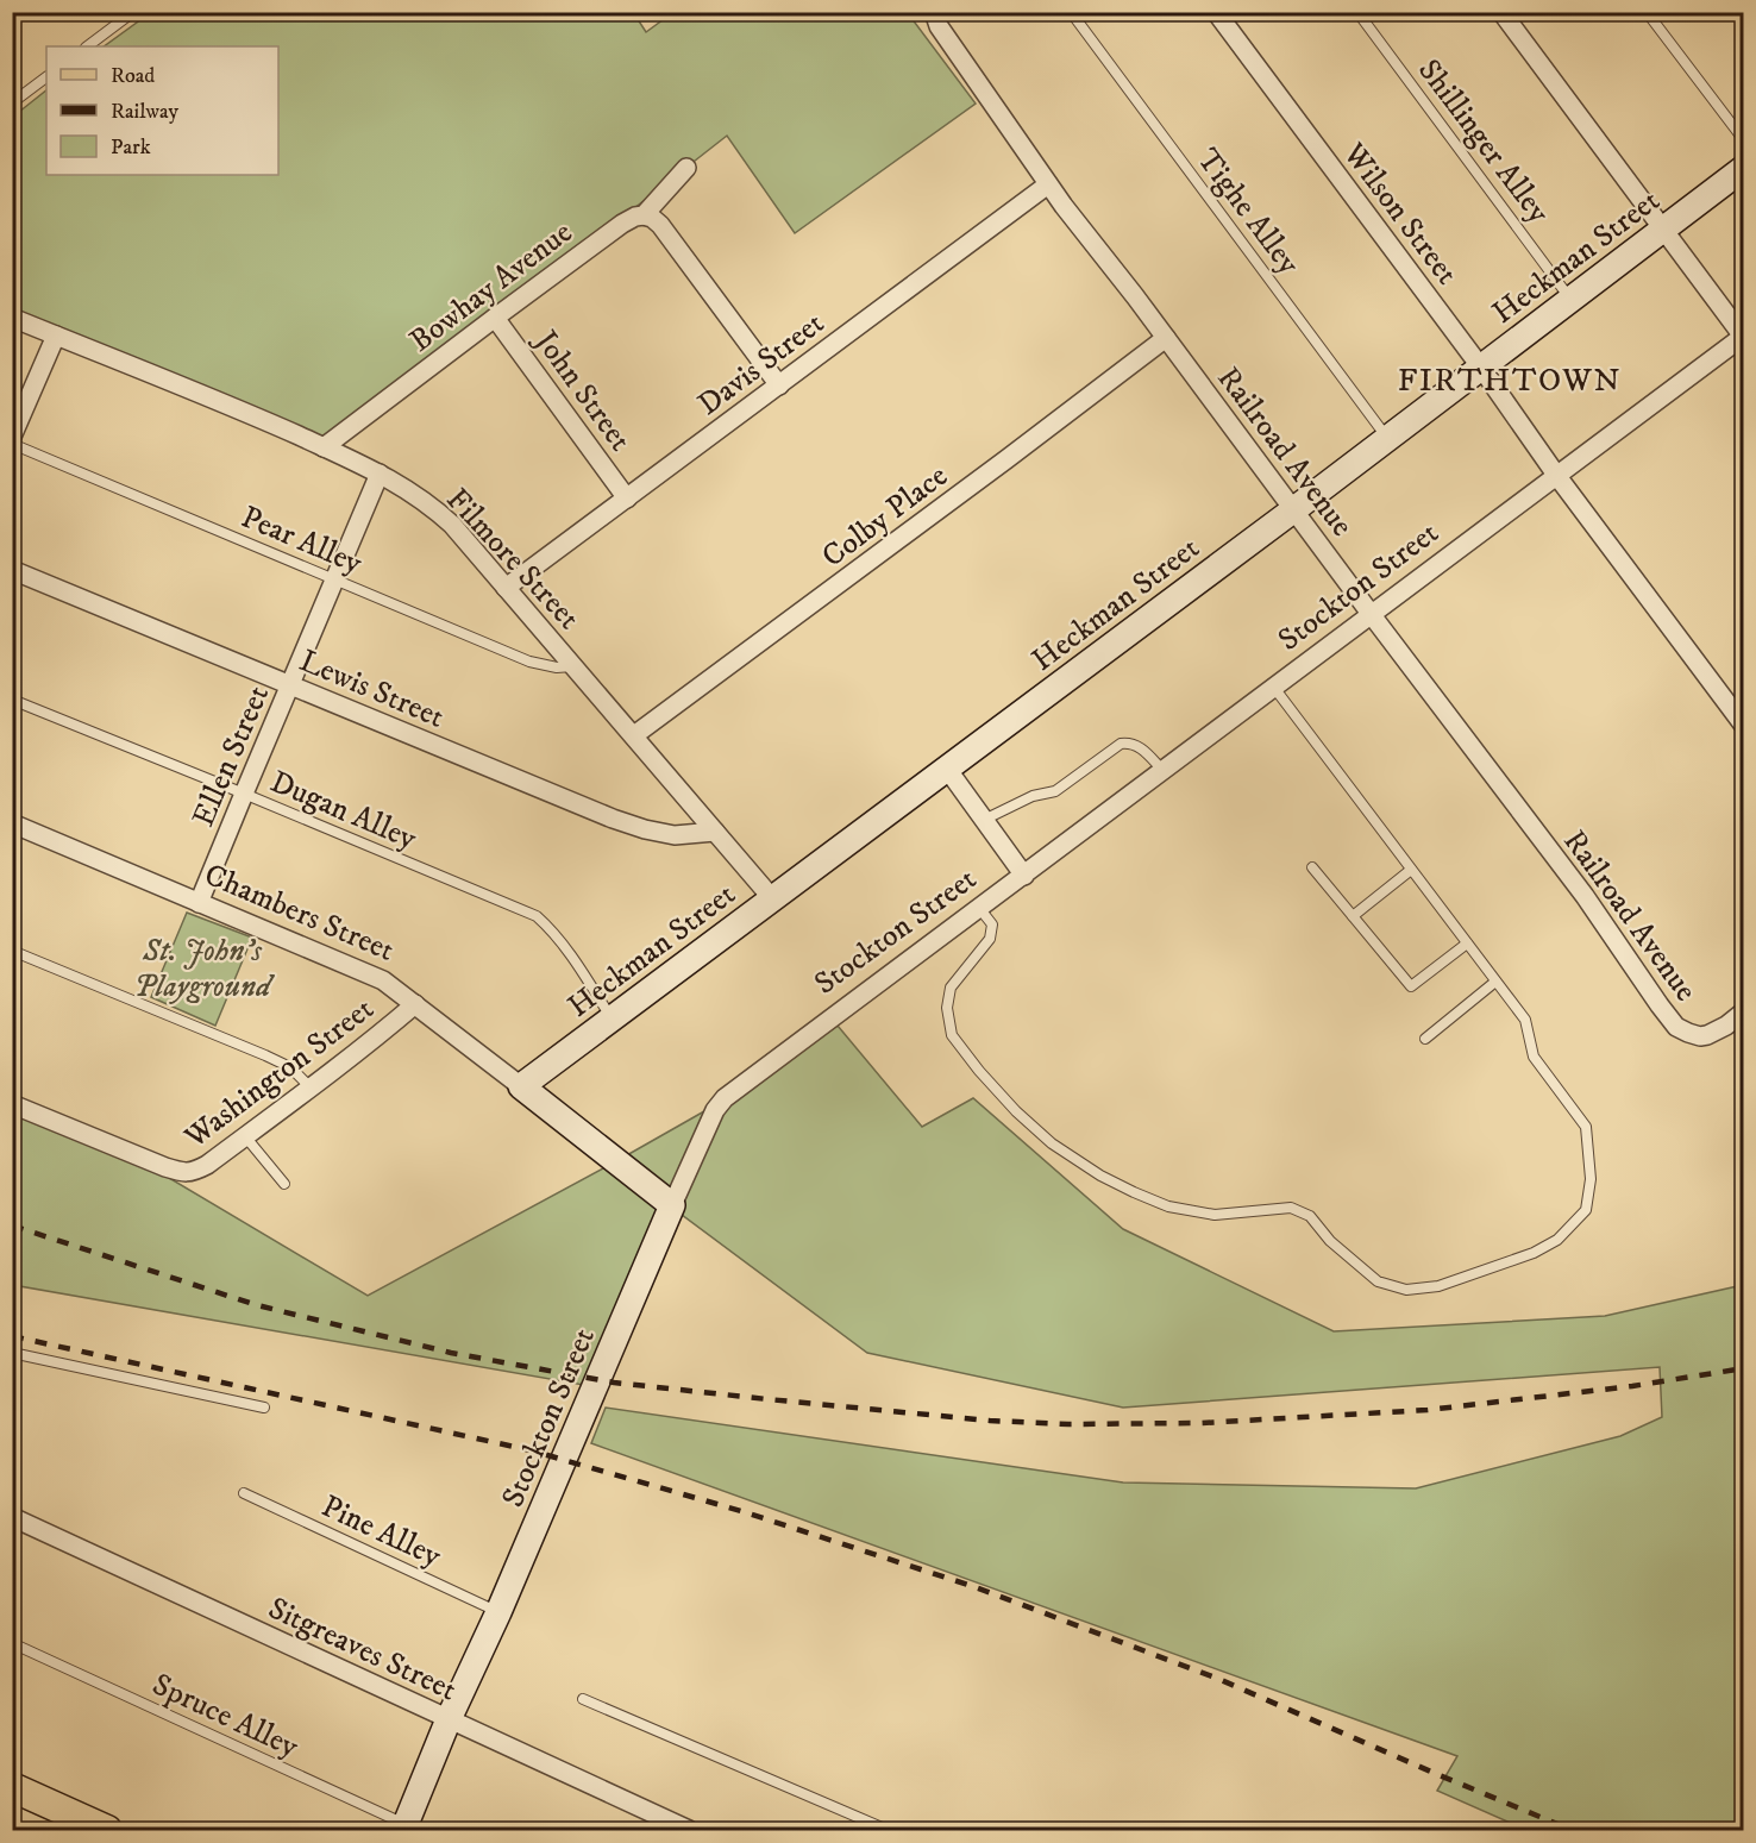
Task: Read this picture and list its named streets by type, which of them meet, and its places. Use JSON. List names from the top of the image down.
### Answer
{
  "streets": {
    "street": [
      "Wilson Street",
      "Heckman Street",
      "Bowhay Avenue",
      "Davis Street",
      "John Street",
      "Railroad Avenue",
      "Colby Place",
      "Filmore Street",
      "Stockton Street",
      "Lewis Street",
      "Ellen Street",
      "Chambers Street",
      "Washington Street",
      "Sitgreaves Street"
    ],
    "lane": [
      "Shillinger Alley",
      "Tighe Alley",
      "Pear Alley",
      "Dugan Alley",
      "Pine Alley",
      "Spruce Alley"
    ]
  },
  "crossings": [
    ["Shillinger Alley", "Heckman Street"],
    ["Tighe Alley", "Heckman Street"],
    ["Wilson Street", "Heckman Street"],
    ["Wilson Street", "Stockton Street"],
    ["Heckman Street", "Railroad Avenue"],
    ["Heckman Street", "Filmore Street"],
    ["Heckman Street", "Dugan Alley"],
    ["Heckman Street", "Chambers Street"],
    ["Bowhay Avenue", "John Street"],
    ["Bowhay Avenue", "Filmore Street"],
    ["Davis Street", "John Street"],
    ["Davis Street", "Railroad Avenue"],
    ["Davis Street", "Filmore Street"],
    ["Railroad Avenue", "Colby Place"],
    ["Railroad Avenue", "Stockton Street"],
    ["Colby Place", "Filmore Street"],
    ["Pear Alley", "Filmore Street"],
    ["Pear Alley", "Ellen Street"],
    ["Filmore Street", "Lewis Street"],
    ["Filmore Street", "Ellen Street"],
    ["Stockton Street", "Chambers Street"],
    ["Stockton Street", "Pine Alley"],
    ["Stockton Street", "Sitgreaves Street"],
    ["Stockton Street", "Spruce Alley"],
    ["Lewis Street", "Ellen Street"],
    ["Ellen Street", "Dugan Alley"],
    ["Ellen Street", "Chambers Street"],
    ["Chambers Street", "Washington Street"]
  ],
  "districts": ["FIRTHTOWN"],
  "parks": ["St. John’s Playground"],
  "legend": ["Road", "Railway", "Park"]
}
